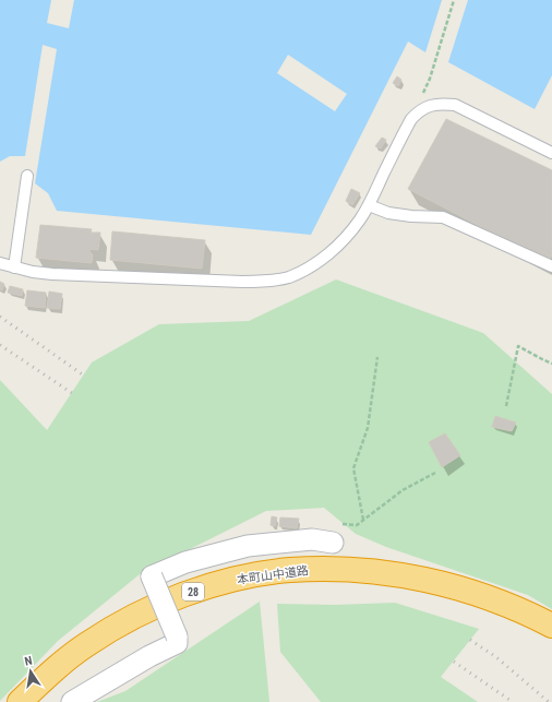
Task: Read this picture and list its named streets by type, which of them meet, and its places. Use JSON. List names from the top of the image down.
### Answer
{
  "streets": {
    "highway": ["本町山中道路", "28"]
  },
  "north": "top"
}
